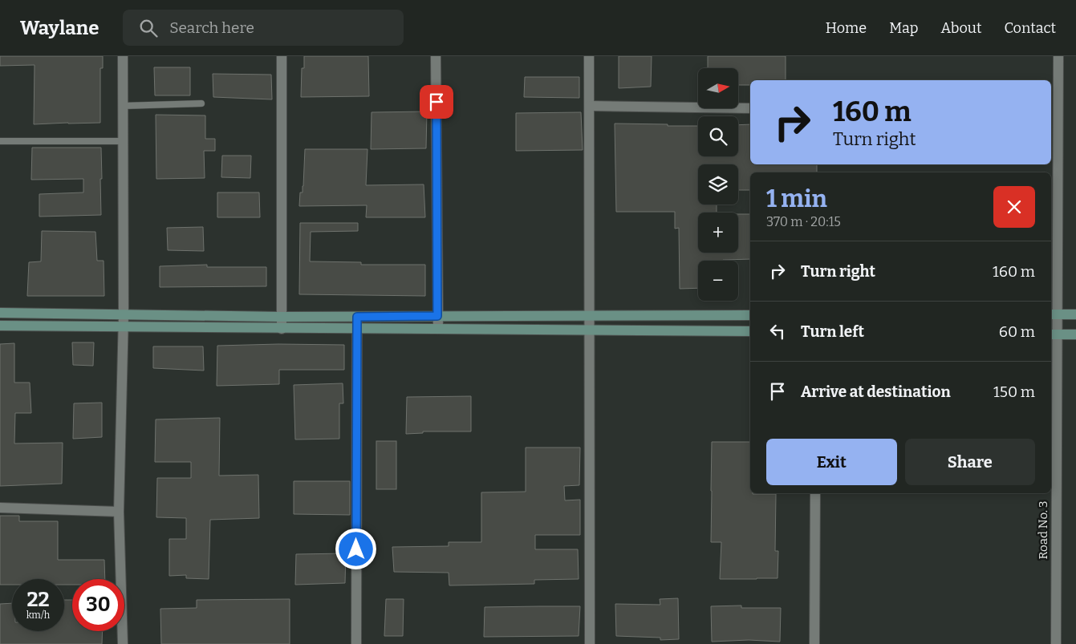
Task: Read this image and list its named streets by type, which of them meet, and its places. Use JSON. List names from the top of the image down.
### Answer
{
  "streets": {
    "street": ["Road No. 3"]
  },
  "north": "right",
  "page": {
    "header": "Waylane",
    "search": "Search here",
    "nav": [
      "Home",
      "Map",
      "About",
      "Contact"
    ],
    "map_buttons": ["+", "−"],
    "turn": ["160 m", "Turn right"],
    "heading": ["1 min", "370 m · 20:15"],
    "list": [
      {
        "name": "Turn right",
        "value": "160 m"
      },
      {
        "name": "Turn left",
        "value": "60 m"
      },
      {
        "name": "Arrive at destination",
        "value": "150 m"
      }
    ],
    "buttons": ["Exit", "Share"],
    "speed": "22 km/h",
    "limit": "30"
  }
}
